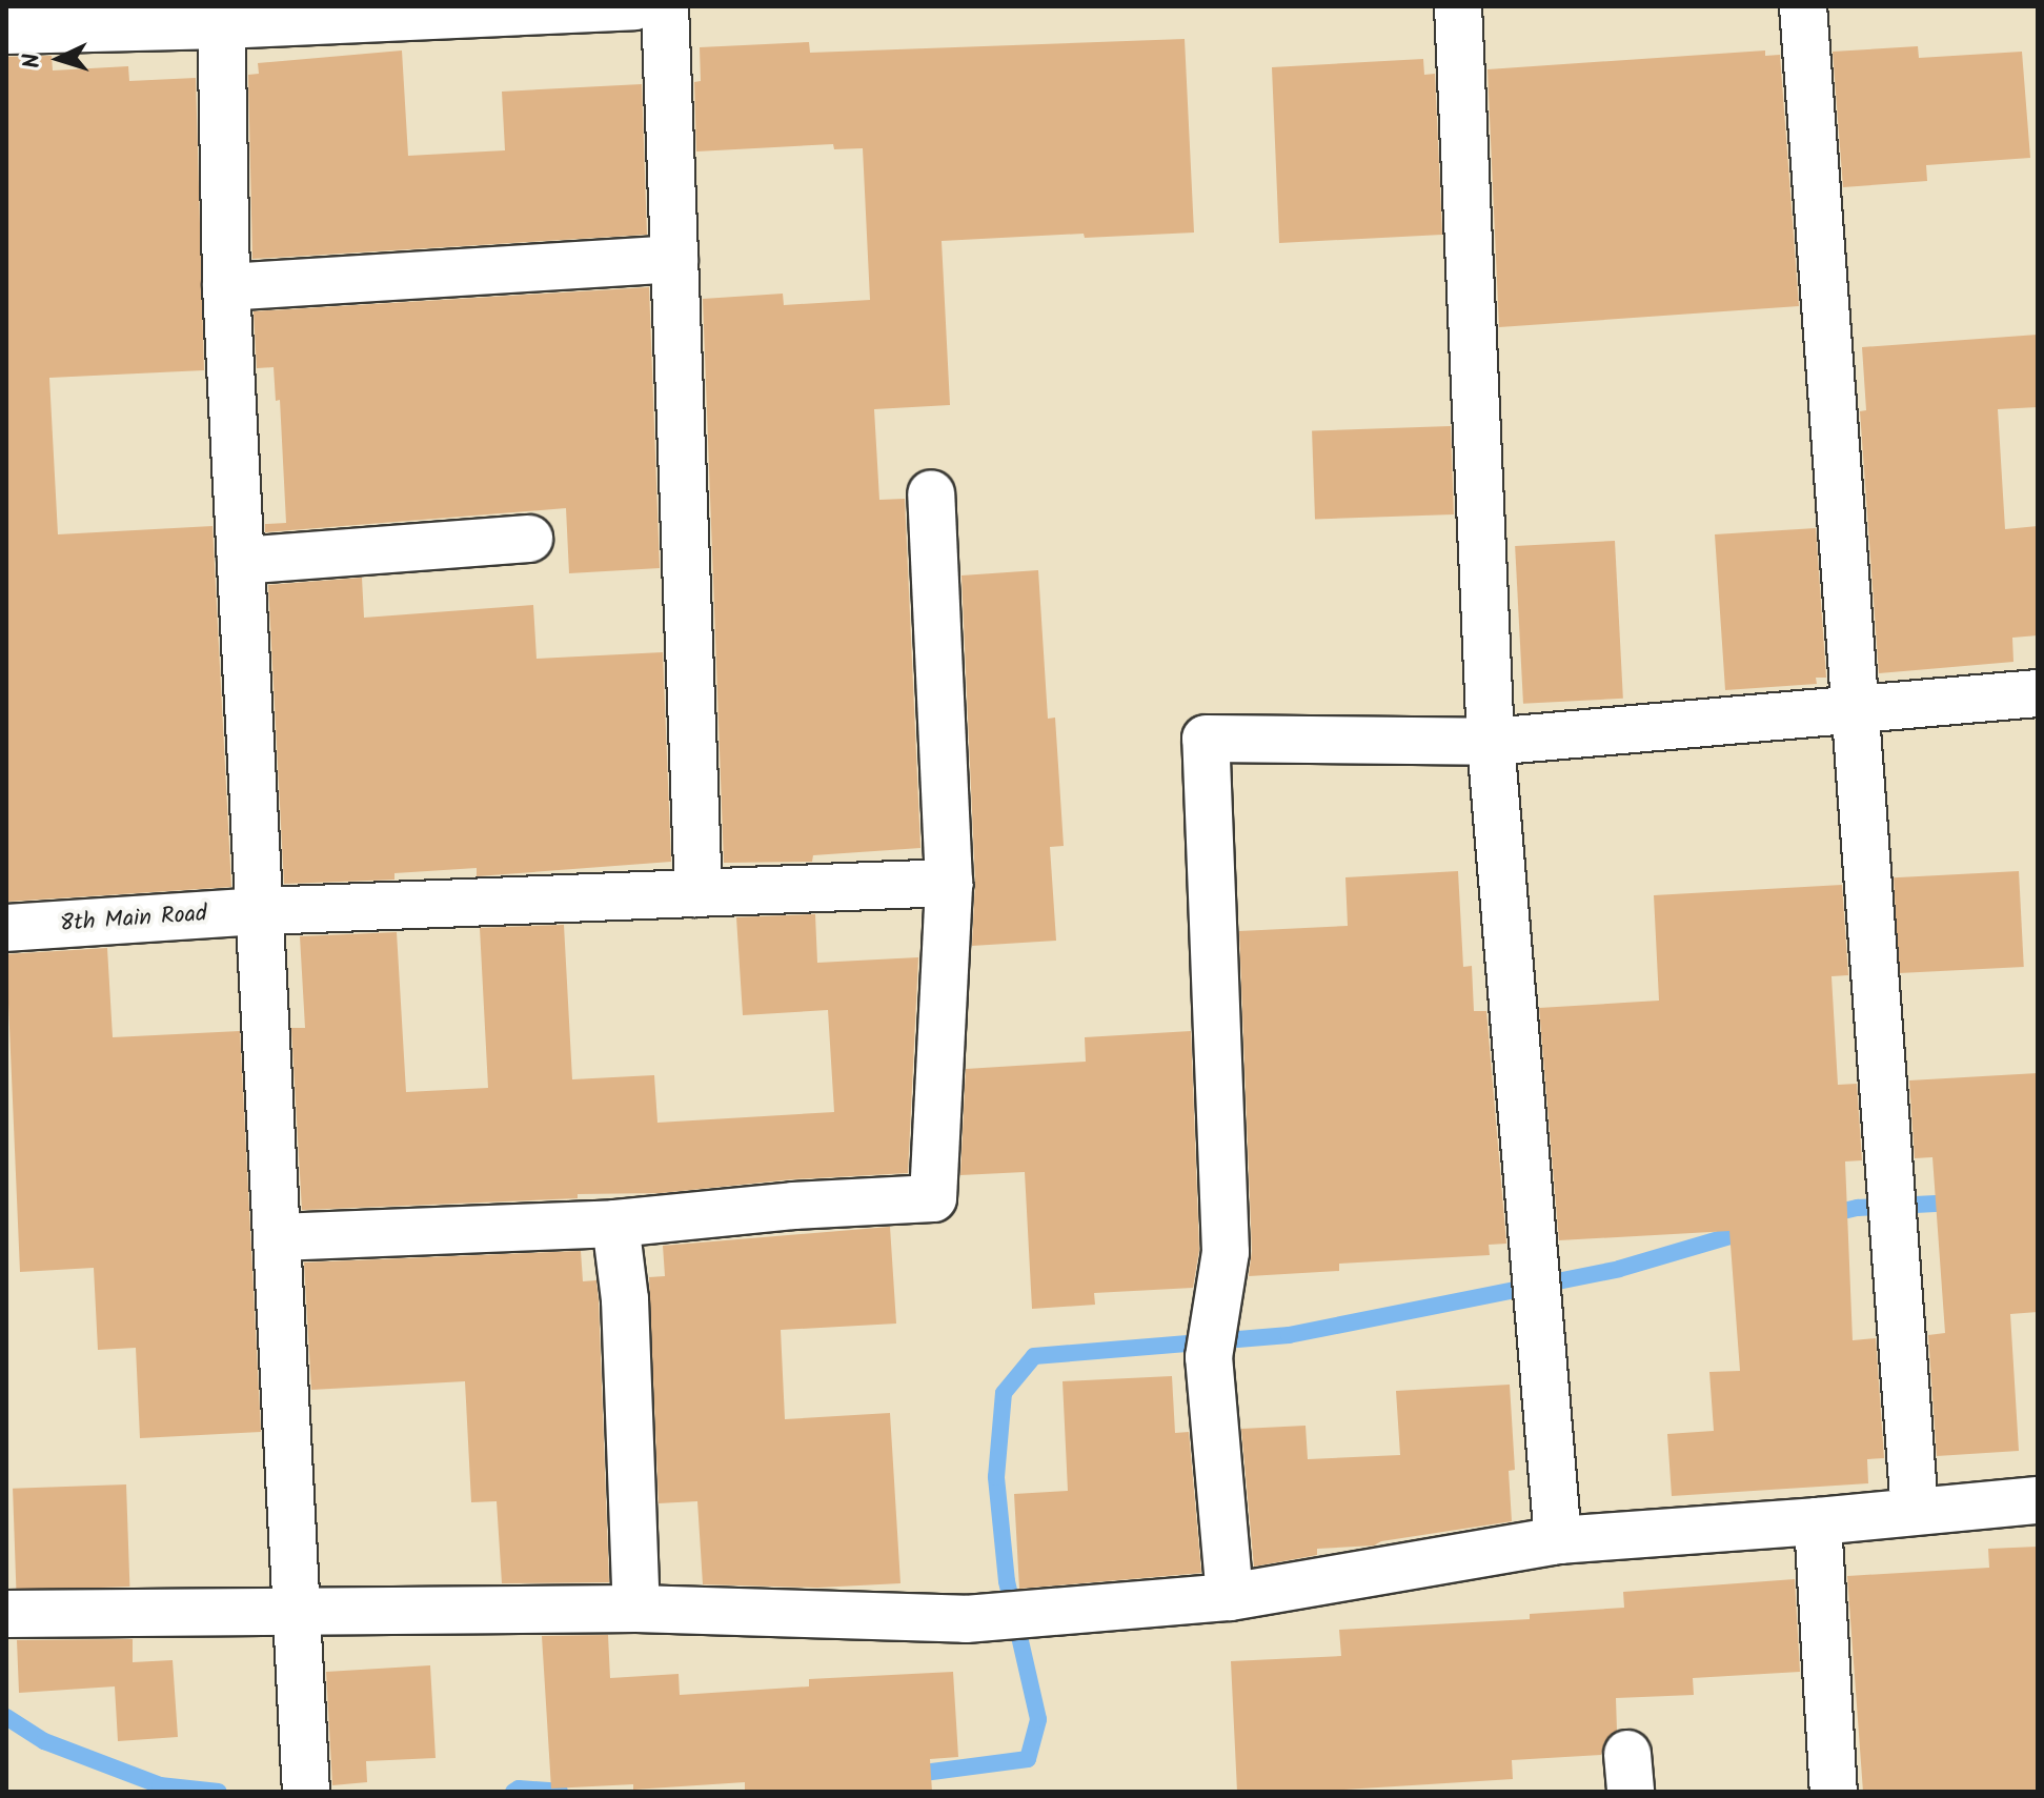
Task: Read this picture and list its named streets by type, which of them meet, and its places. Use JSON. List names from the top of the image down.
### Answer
{
  "streets": {
    "street": ["8th Main Road"]
  },
  "north": "left"
}
